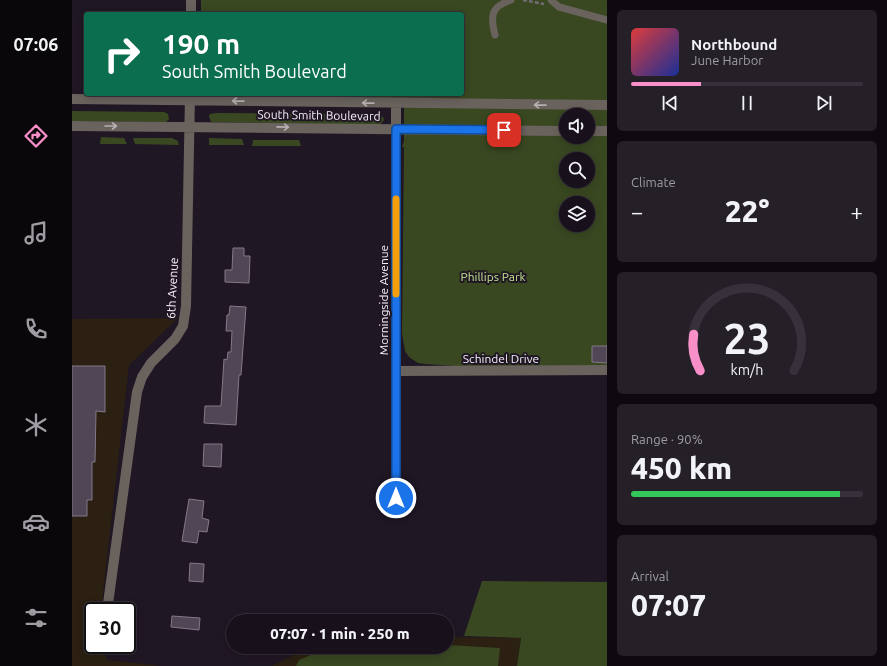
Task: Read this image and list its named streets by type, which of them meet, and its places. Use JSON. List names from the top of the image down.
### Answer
{
  "streets": {
    "street": [
      "South Smith Boulevard",
      "6th Avenue",
      "Morningside Avenue",
      "Schindel Drive"
    ]
  },
  "crossings": [
    ["South Smith Boulevard", "6th Avenue"],
    ["South Smith Boulevard", "Morningside Avenue"],
    ["Morningside Avenue", "Schindel Drive"]
  ],
  "parks": ["Phillips Park"],
  "page": {
    "tabs": "07:06",
    "turn": ["190 m", "South Smith Boulevard"],
    "song": ["Northbound", "June Harbor"],
    "tile": [
      "Climate",
      ["Range · 90%", "450 km"],
      ["Arrival", "07:07"]
    ],
    "heat": ["−", "22°", "+"],
    "limit": "30",
    "trip": "07:07 · 1 min · 250 m",
    "gauge": ["23", "km/h"]
  }
}
